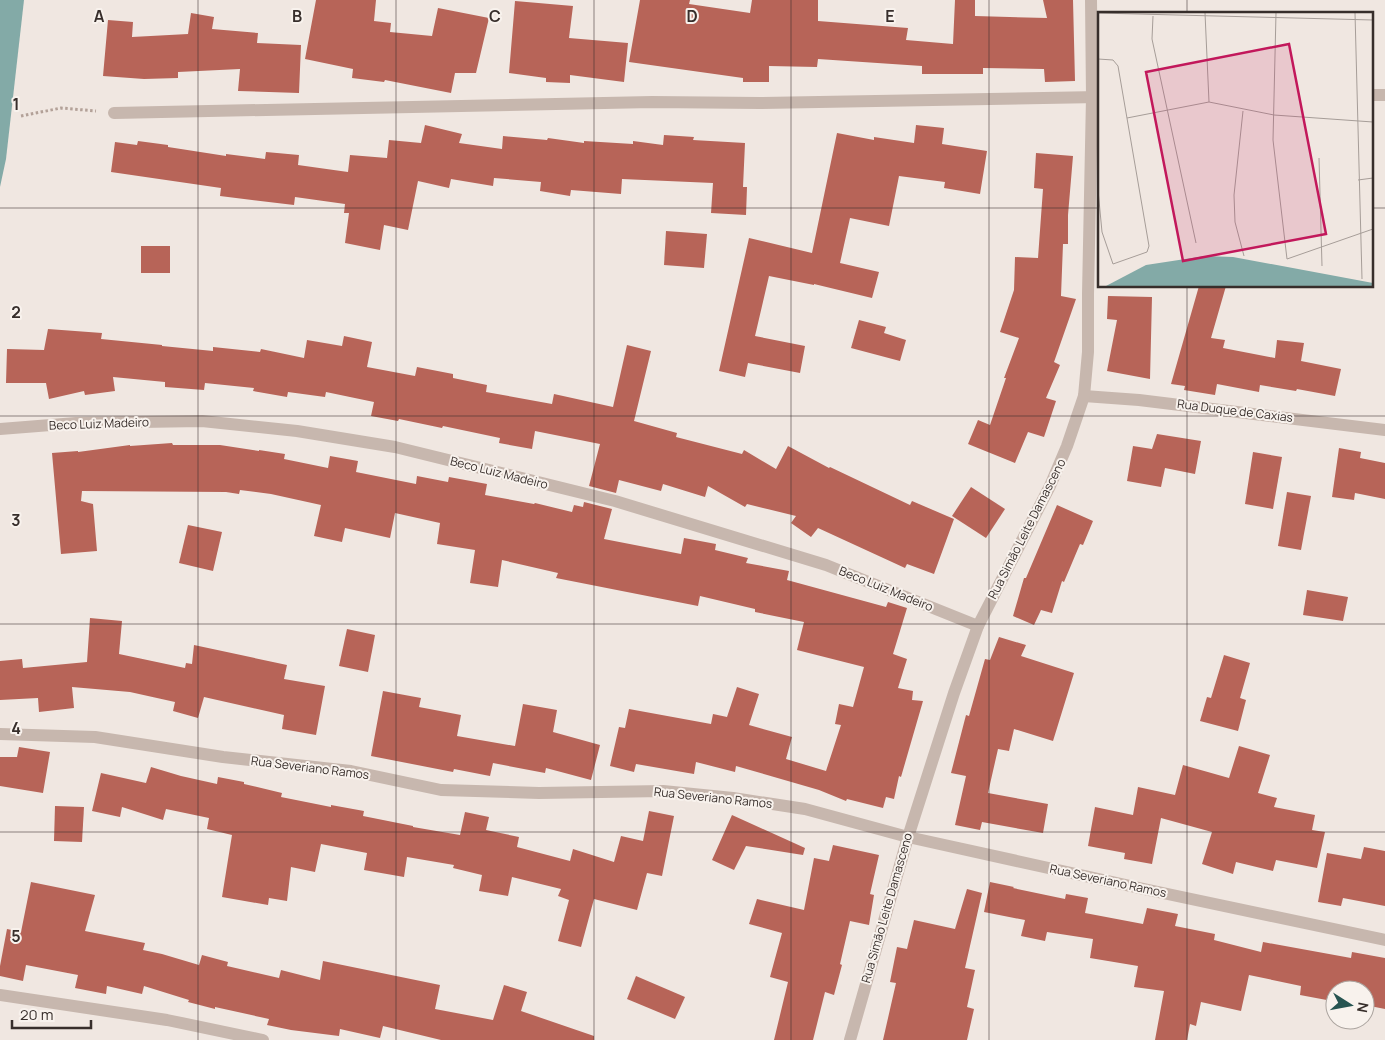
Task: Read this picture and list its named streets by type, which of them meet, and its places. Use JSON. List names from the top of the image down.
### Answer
{
  "streets": {
    "street": [
      "Rua Duque de Caxias",
      "Beco Luiz Madeiro",
      "Rua Simão Leite Damasceno",
      "Rua Severiano Ramos"
    ]
  },
  "crossings": [
    ["Rua Duque de Caxias", "Rua Simão Leite Damasceno"],
    ["Beco Luiz Madeiro", "Rua Simão Leite Damasceno"],
    ["Rua Simão Leite Damasceno", "Rua Severiano Ramos"]
  ],
  "scale_bar": "20 m",
  "north": "right",
  "grid": {
    "columns": [
      "A",
      "B",
      "C",
      "D",
      "E"
    ],
    "rows": [
      "1",
      "2",
      "3",
      "4",
      "5"
    ]
  }
}
